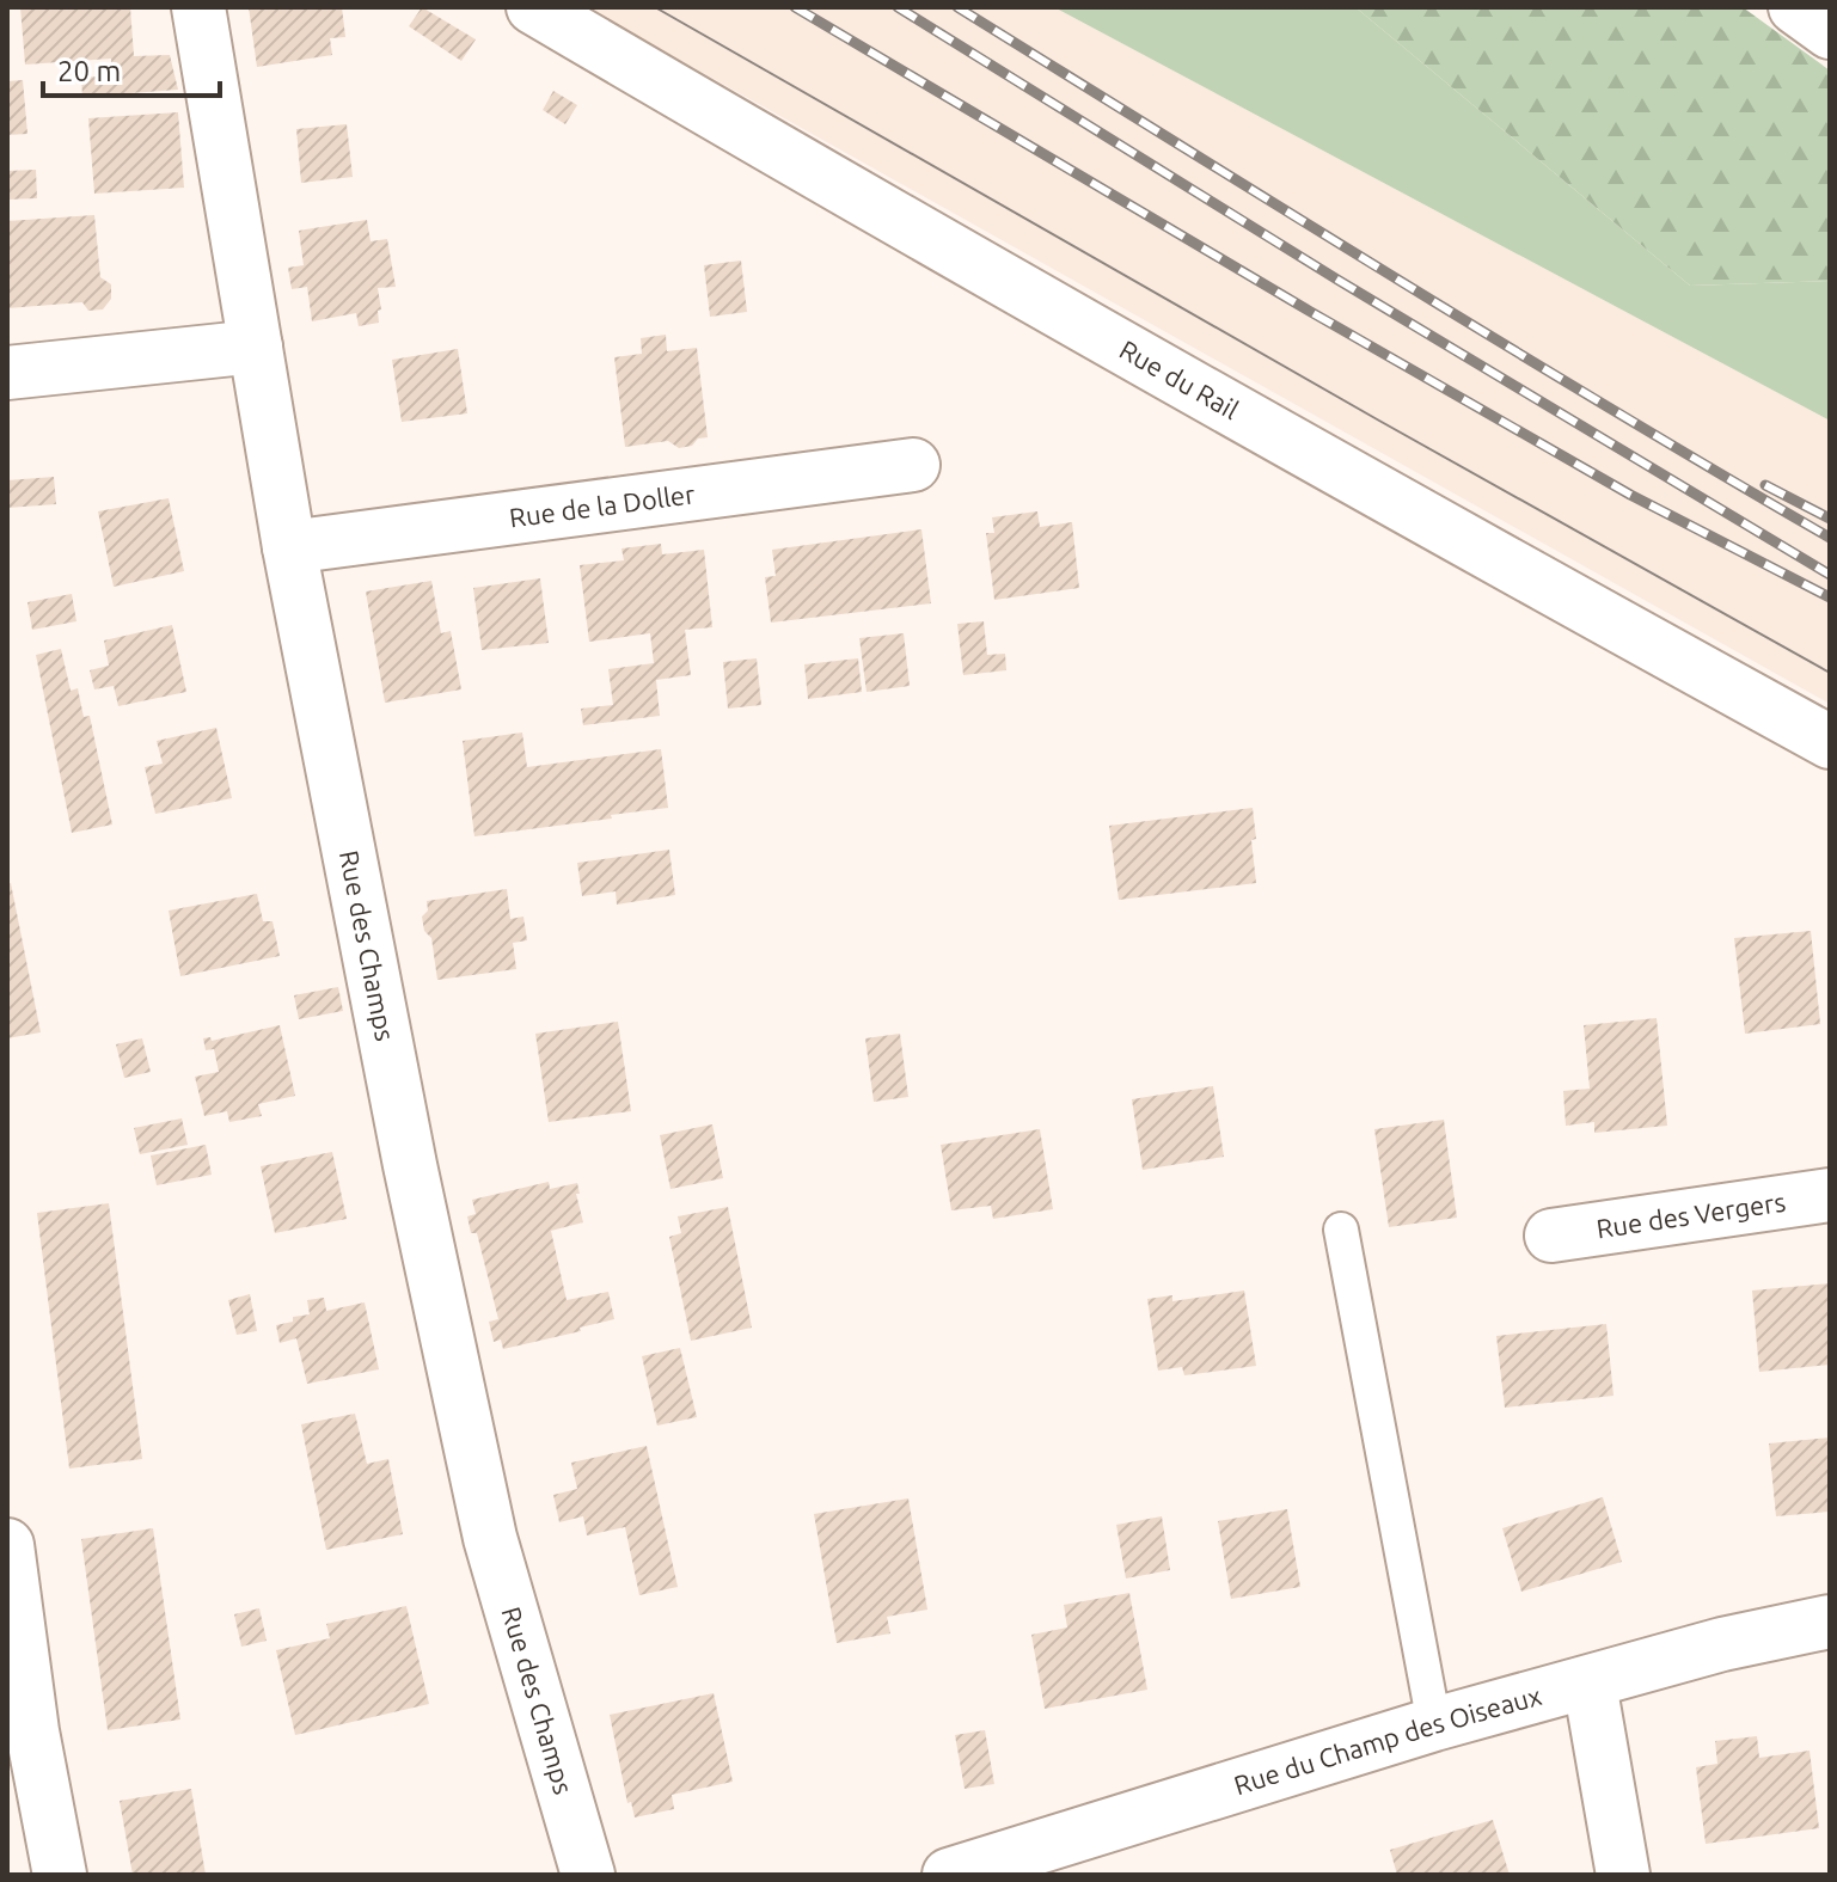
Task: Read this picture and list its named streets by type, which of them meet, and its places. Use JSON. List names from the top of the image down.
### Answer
{
  "streets": {
    "street": [
      "Rue du Rail",
      "Rue de la Doller",
      "Rue des Champs",
      "Rue des Vergers",
      "Rue du Champ des Oiseaux"
    ]
  },
  "crossings": [
    ["Rue de la Doller", "Rue des Champs"]
  ],
  "scale_bar": "20 m"
}
